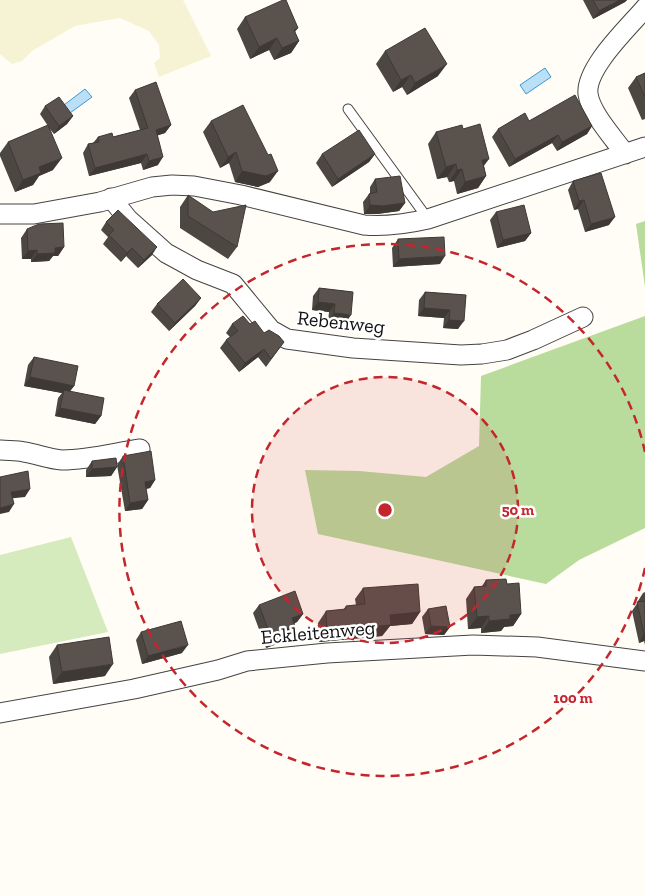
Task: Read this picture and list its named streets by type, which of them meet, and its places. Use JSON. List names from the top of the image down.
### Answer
{
  "streets": {
    "street": ["Rebenweg", "Eckleitenweg"]
  },
  "rings": ["50 m", "100 m"]
}
